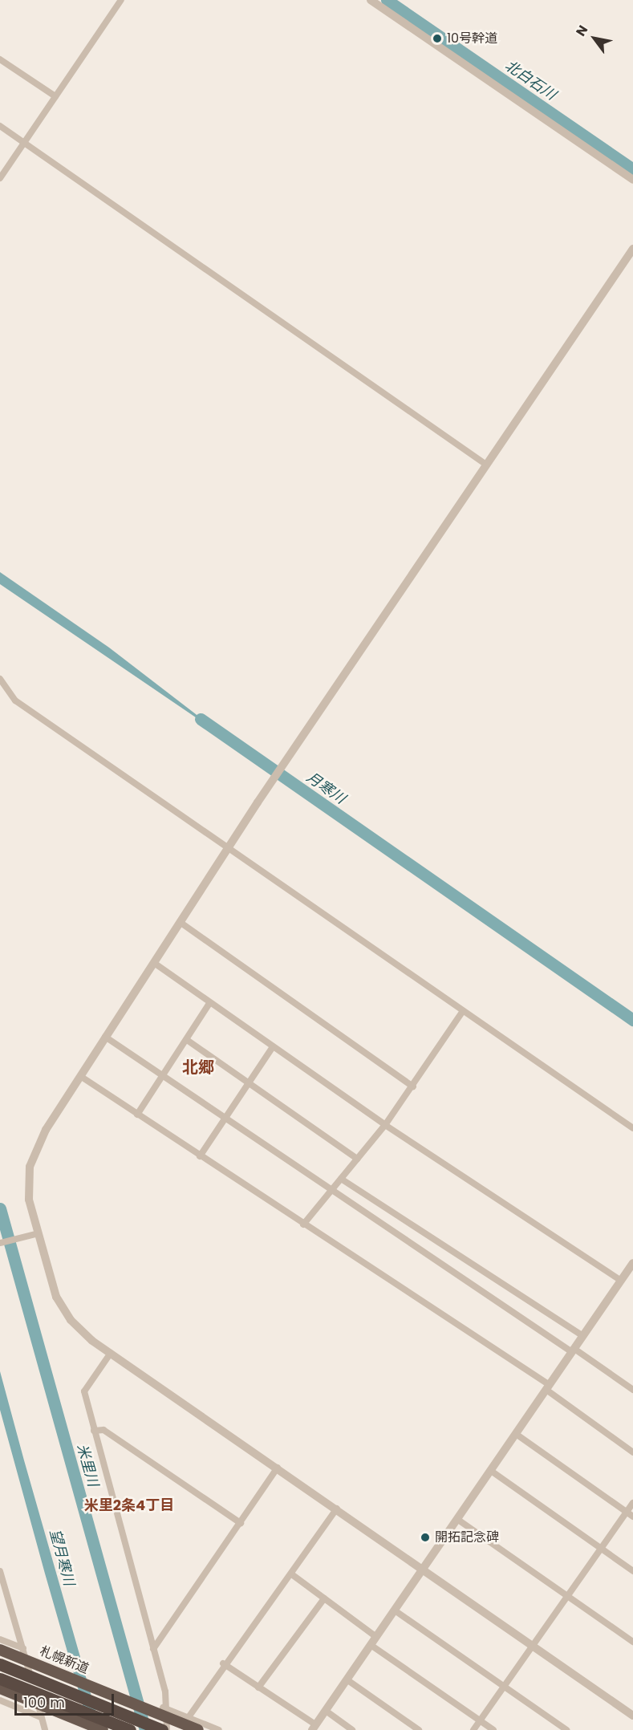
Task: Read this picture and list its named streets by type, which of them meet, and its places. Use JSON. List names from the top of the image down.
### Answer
{
  "streets": {
    "highway": ["札幌新道"]
  },
  "districts": ["北郷", "米里2条4丁目"],
  "water": [
    "北白石川",
    "月寒川",
    "米里川",
    "望月寒川"
  ],
  "places": ["10号幹道", "開拓記念碑"],
  "scale_bar": "100 m",
  "north": "top left"
}
